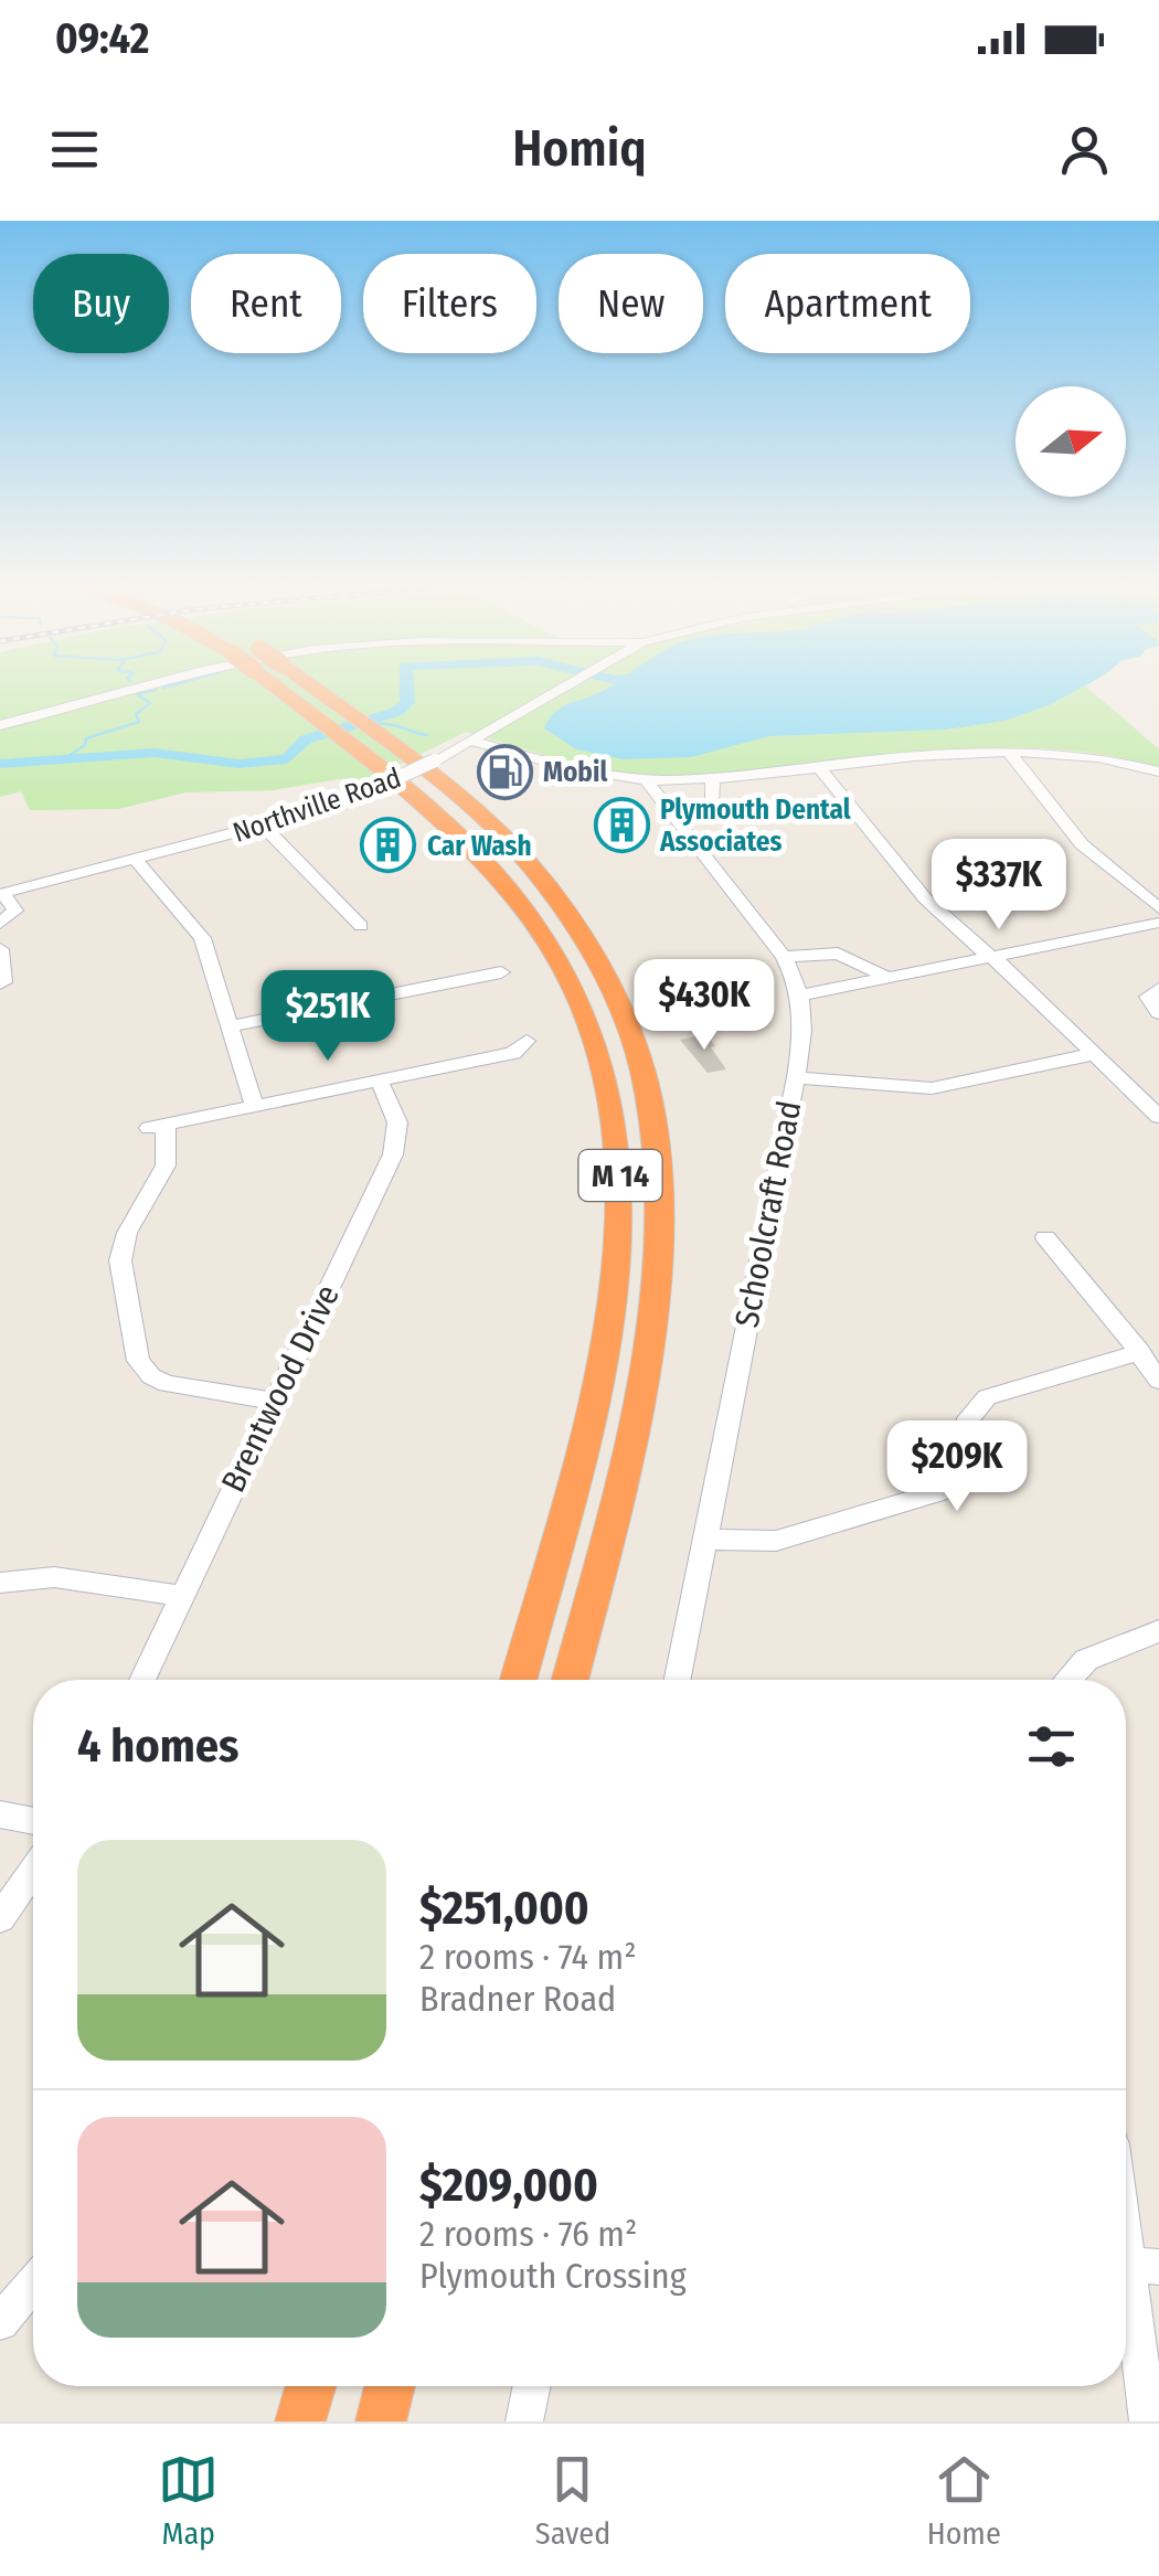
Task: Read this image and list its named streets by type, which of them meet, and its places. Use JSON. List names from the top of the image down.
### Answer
{
  "streets": {
    "highway": ["M 14"],
    "street": ["Northville Road", "Schoolcraft Road", "Brentwood Drive"]
  },
  "places": {
    "fuel station": ["Mobil"],
    "building": ["Plymouth Dental Associates", "Car Wash"]
  },
  "north": "right",
  "page": {
    "status": "09:42",
    "header": "Homiq",
    "chip": [
      "Buy",
      "Rent",
      "Filters",
      "New",
      "Apartment"
    ],
    "price": [
      "$337K",
      "$430K",
      "$251K",
      "$209K"
    ],
    "heading": "4 homes",
    "list": [
      {
        "name": "$251,000",
        "note": "2 rooms · 74 m² · Bradner Road"
      },
      {
        "name": "$209,000",
        "note": "2 rooms · 76 m² · Plymouth Crossing"
      }
    ],
    "tabs": ["Map", "Saved", "Home"]
  }
}
